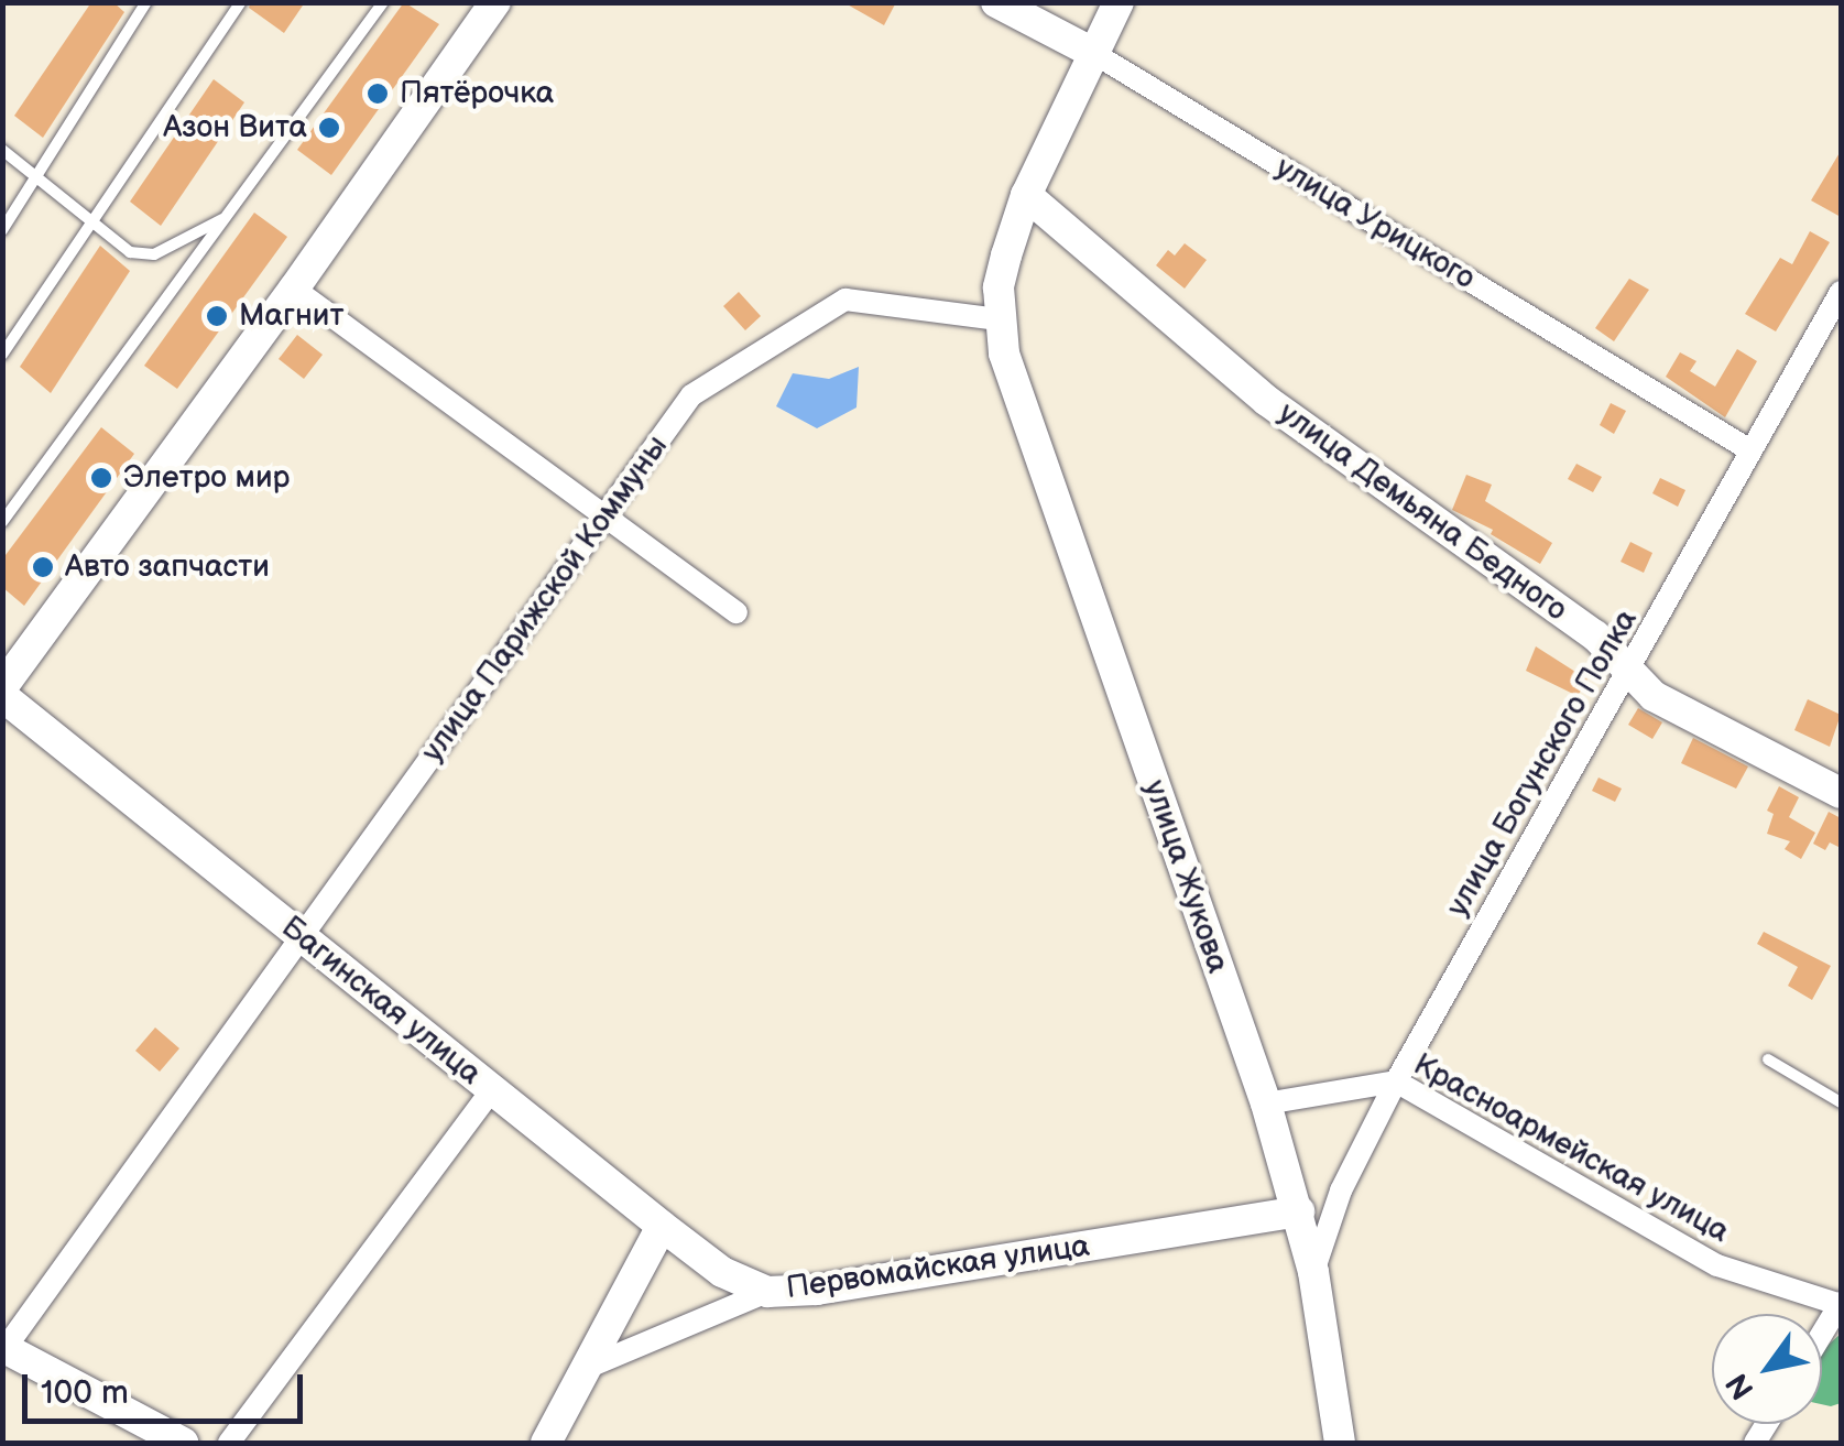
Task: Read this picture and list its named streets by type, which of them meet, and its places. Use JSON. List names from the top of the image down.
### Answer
{
  "streets": {
    "street": [
      "улица Урицкого",
      "улица Демьяна Бедного",
      "улица Парижской Коммуны",
      "улица Богунского Полка",
      "улица Жукова",
      "Багинская улица",
      "Красноармейская улица",
      "Первомайская улица"
    ]
  },
  "crossings": [
    ["улица Урицкого", "улица Богунского Полка"],
    ["улица Демьяна Бедного", "улица Богунского Полка"],
    ["улица Парижской Коммуны", "улица Жукова"],
    ["улица Парижской Коммуны", "Багинская улица"],
    ["улица Богунского Полка", "улица Жукова"],
    ["улица Богунского Полка", "Красноармейская улица"],
    ["улица Жукова", "Красноармейская улица"],
    ["улица Жукова", "Первомайская улица"],
    ["Багинская улица", "Первомайская улица"]
  ],
  "places": [
    "Пятёрочка",
    "Азон Вита",
    "Магнит",
    "Элетро мир",
    "Авто запчасти"
  ],
  "scale_bar": "100 m",
  "north": "bottom left"
}
